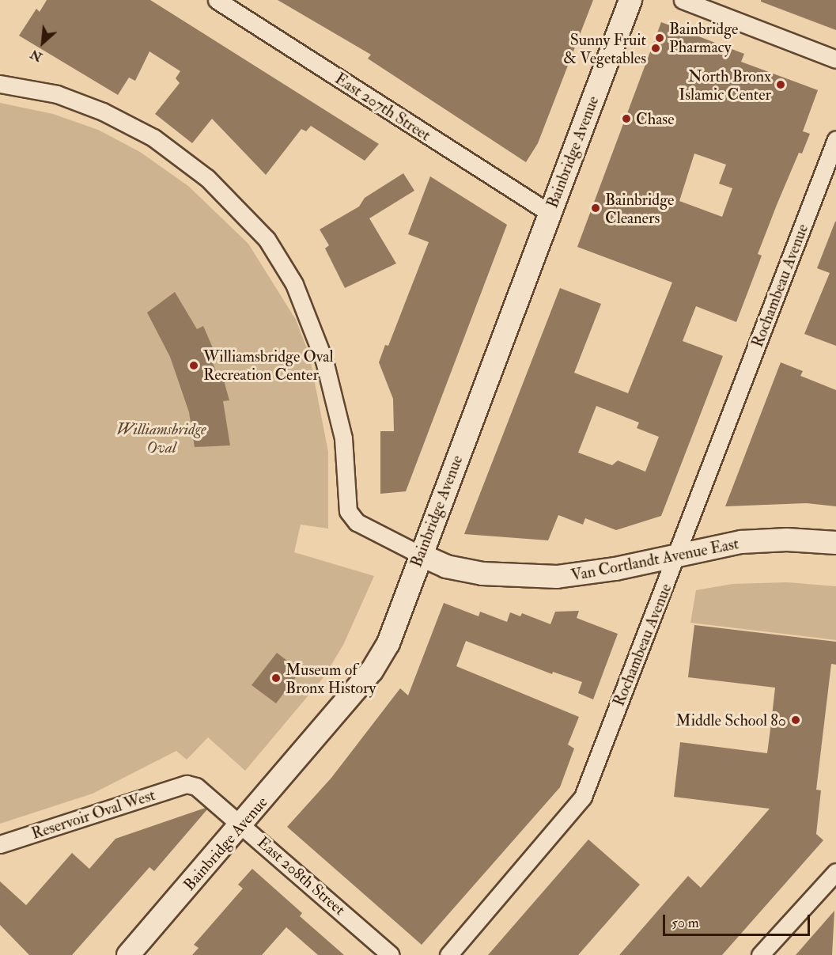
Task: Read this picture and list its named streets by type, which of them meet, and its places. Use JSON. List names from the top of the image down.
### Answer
{
  "streets": {
    "main road": ["Bainbridge Avenue", "Van Cortlandt Avenue East"],
    "street": [
      "East 207th Street",
      "Rochambeau Avenue",
      "Reservoir Oval West",
      "East 208th Street"
    ]
  },
  "crossings": [
    ["East 207th Street", "Bainbridge Avenue"],
    ["Bainbridge Avenue", "Van Cortlandt Avenue East"],
    ["Bainbridge Avenue", "East 208th Street"],
    ["Rochambeau Avenue", "Van Cortlandt Avenue East"],
    ["Reservoir Oval West", "East 208th Street"]
  ],
  "parks": ["Williamsbridge Oval"],
  "places": [
    "Bainbridge Pharmacy",
    "Sunny Fruit & Vegetables",
    "North Bronx Islamic Center",
    "Chase",
    "Bainbridge Cleaners",
    "Williamsbridge Oval Recreation Center",
    "Museum of Bronx History",
    "Middle School 80"
  ],
  "scale_bar": "50 m",
  "north": "bottom left"
}
